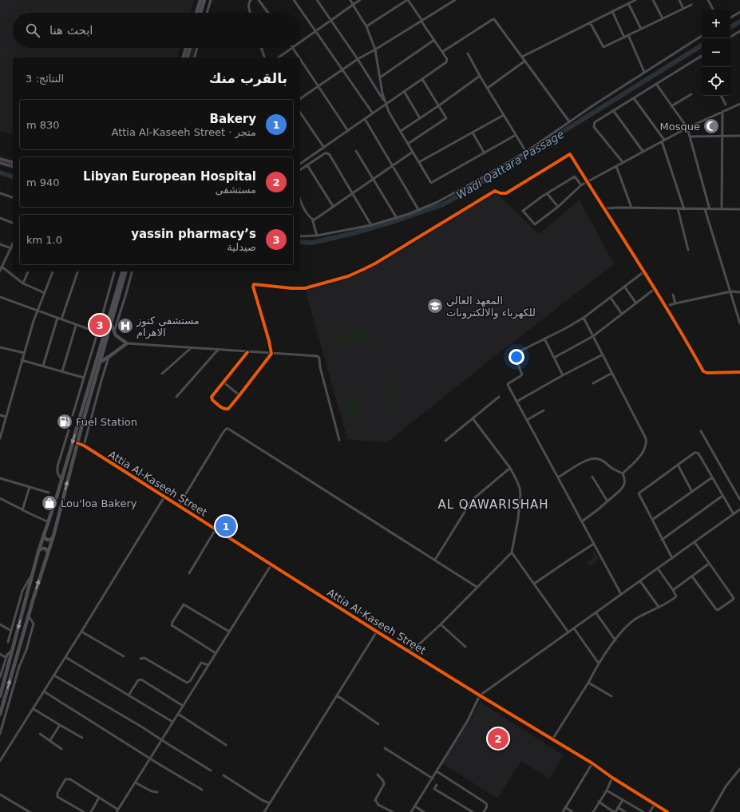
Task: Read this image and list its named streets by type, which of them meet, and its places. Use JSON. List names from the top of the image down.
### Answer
{
  "streets": {
    "street": ["Attia Al-Kaseeh Street"]
  },
  "districts": ["AL QAWARISHAH"],
  "water": ["Wadi Qattara Passage"],
  "places": {
    "mosque": ["Mosque"],
    "school or university": ["المعهد العالي للكهرباء والالكترونات"],
    "hospital": ["مستشفى كنوز الاهرام"],
    "fuel station": ["Fuel Station"],
    "shop": ["Lou'loa Bakery"]
  },
  "page": {
    "map_buttons": ["+", "−"],
    "search": "ابحث هنا",
    "heading": ["بالقرب منك", "النتائج: 3"],
    "list": [
      {
        "mark": "1",
        "name": "Bakery",
        "note": "متجر · Attia Al-Kaseeh Street",
        "value": "830 m"
      },
      {
        "mark": "2",
        "name": "Libyan European Hospital",
        "note": "مستشفى",
        "value": "940 m"
      },
      {
        "mark": "3",
        "name": "yassin pharmacy’s",
        "note": "صيدلية",
        "value": "1.0 km"
      }
    ],
    "pins": ["3", "1", "2"]
  }
}
